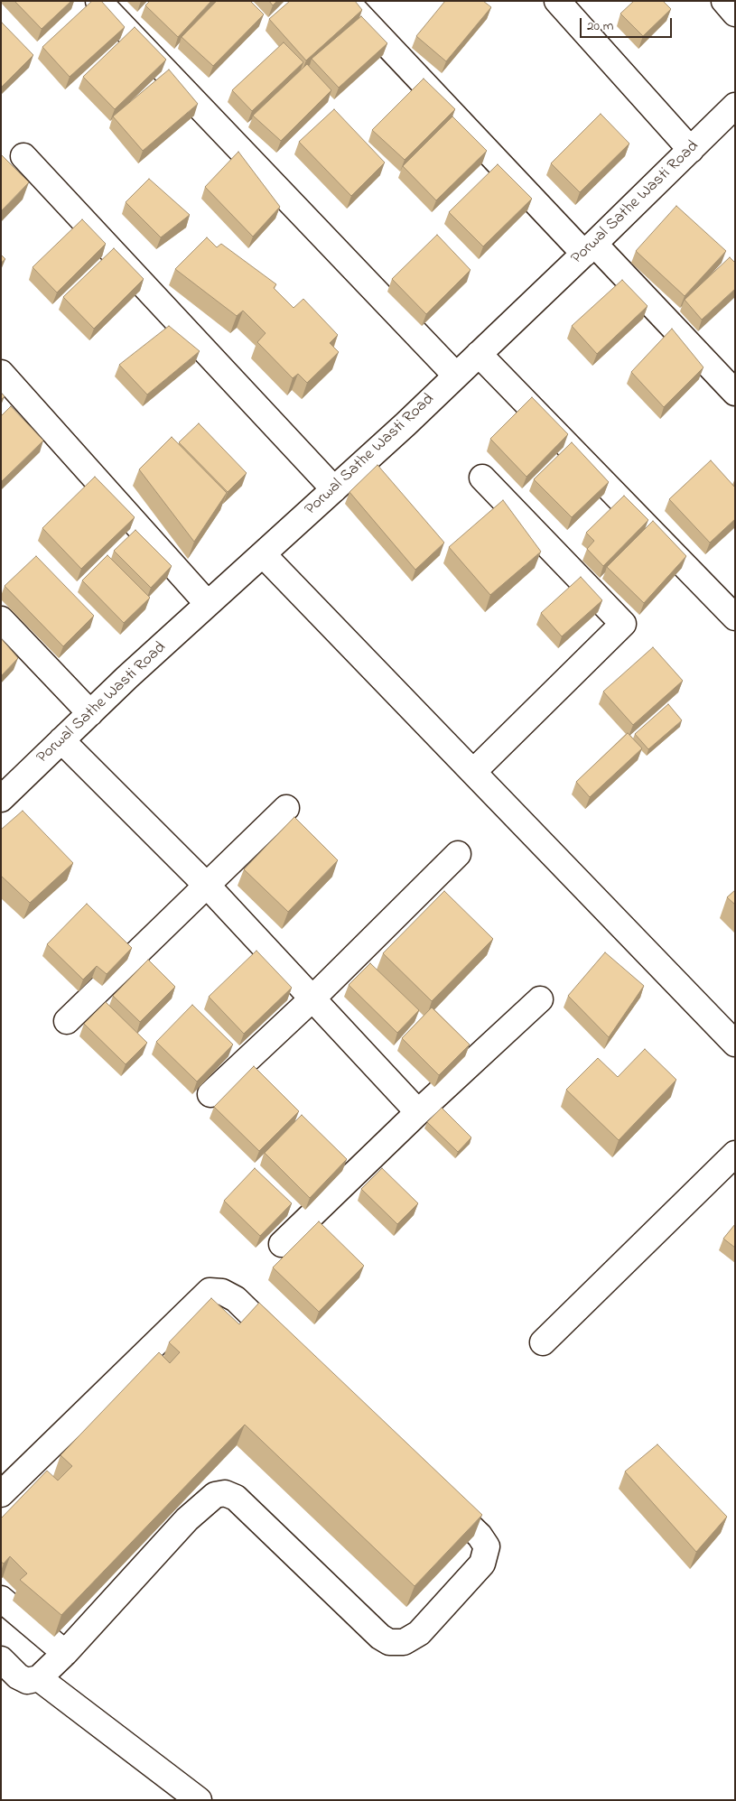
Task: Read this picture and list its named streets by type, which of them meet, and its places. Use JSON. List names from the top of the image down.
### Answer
{
  "streets": {
    "street": ["Porwal Sathe Wasti Road"]
  },
  "scale_bar": "20 m"
}
